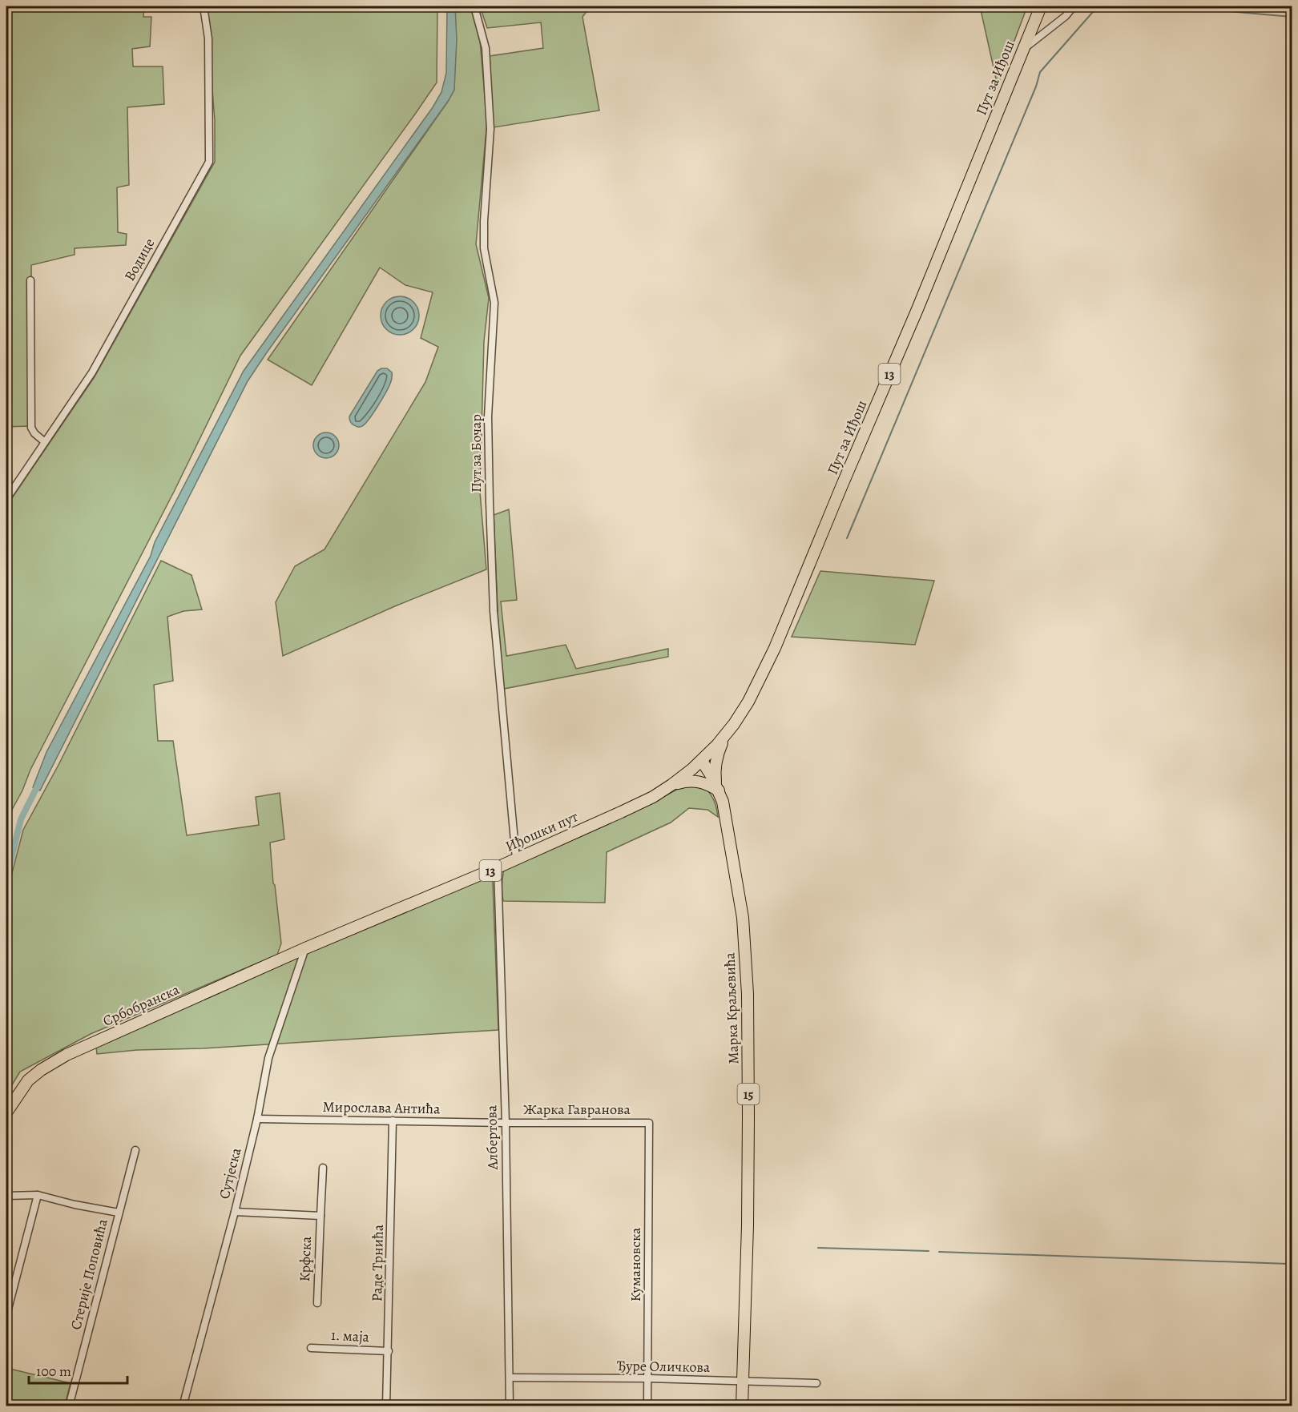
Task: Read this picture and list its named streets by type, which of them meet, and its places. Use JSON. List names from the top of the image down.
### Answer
{
  "streets": {
    "main road": [
      "Пут за Иђош",
      "13",
      "Иђошки пут",
      "Србобранска",
      "Марка Краљевића",
      "15"
    ],
    "street": [
      "Водице",
      "Пут за Бочар",
      "Мирослава Антића",
      "Жарка Гавранова",
      "Албертова",
      "Сутјеска",
      "Крфска",
      "Раде Трнића",
      "Кумановска",
      "Стерије Поповића",
      "1. маја",
      "Ђуре Оличкова"
    ]
  },
  "crossings": [
    ["Пут за Иђош", "Иђошки пут"],
    ["Пут за Иђош", "Марка Краљевића"],
    ["Пут за Бочар", "Иђошки пут"],
    ["Иђошки пут", "Србобранска"],
    ["Иђошки пут", "Марка Краљевића"],
    ["Иђошки пут", "Албертова"],
    ["Иђошки пут", "Сутјеска"],
    ["Србобранска", "Сутјеска"],
    ["Марка Краљевића", "Ђуре Оличкова"],
    ["Мирослава Антића", "Жарка Гавранова"],
    ["Мирослава Антића", "Албертова"],
    ["Мирослава Антића", "Сутјеска"],
    ["Мирослава Антића", "Раде Трнића"],
    ["Жарка Гавранова", "Албертова"],
    ["Жарка Гавранова", "Кумановска"],
    ["Албертова", "Ђуре Оличкова"],
    ["Сутјеска", "Крфска"],
    ["Раде Трнића", "1. маја"],
    ["Кумановска", "Ђуре Оличкова"]
  ],
  "scale_bar": "100 m"
}
